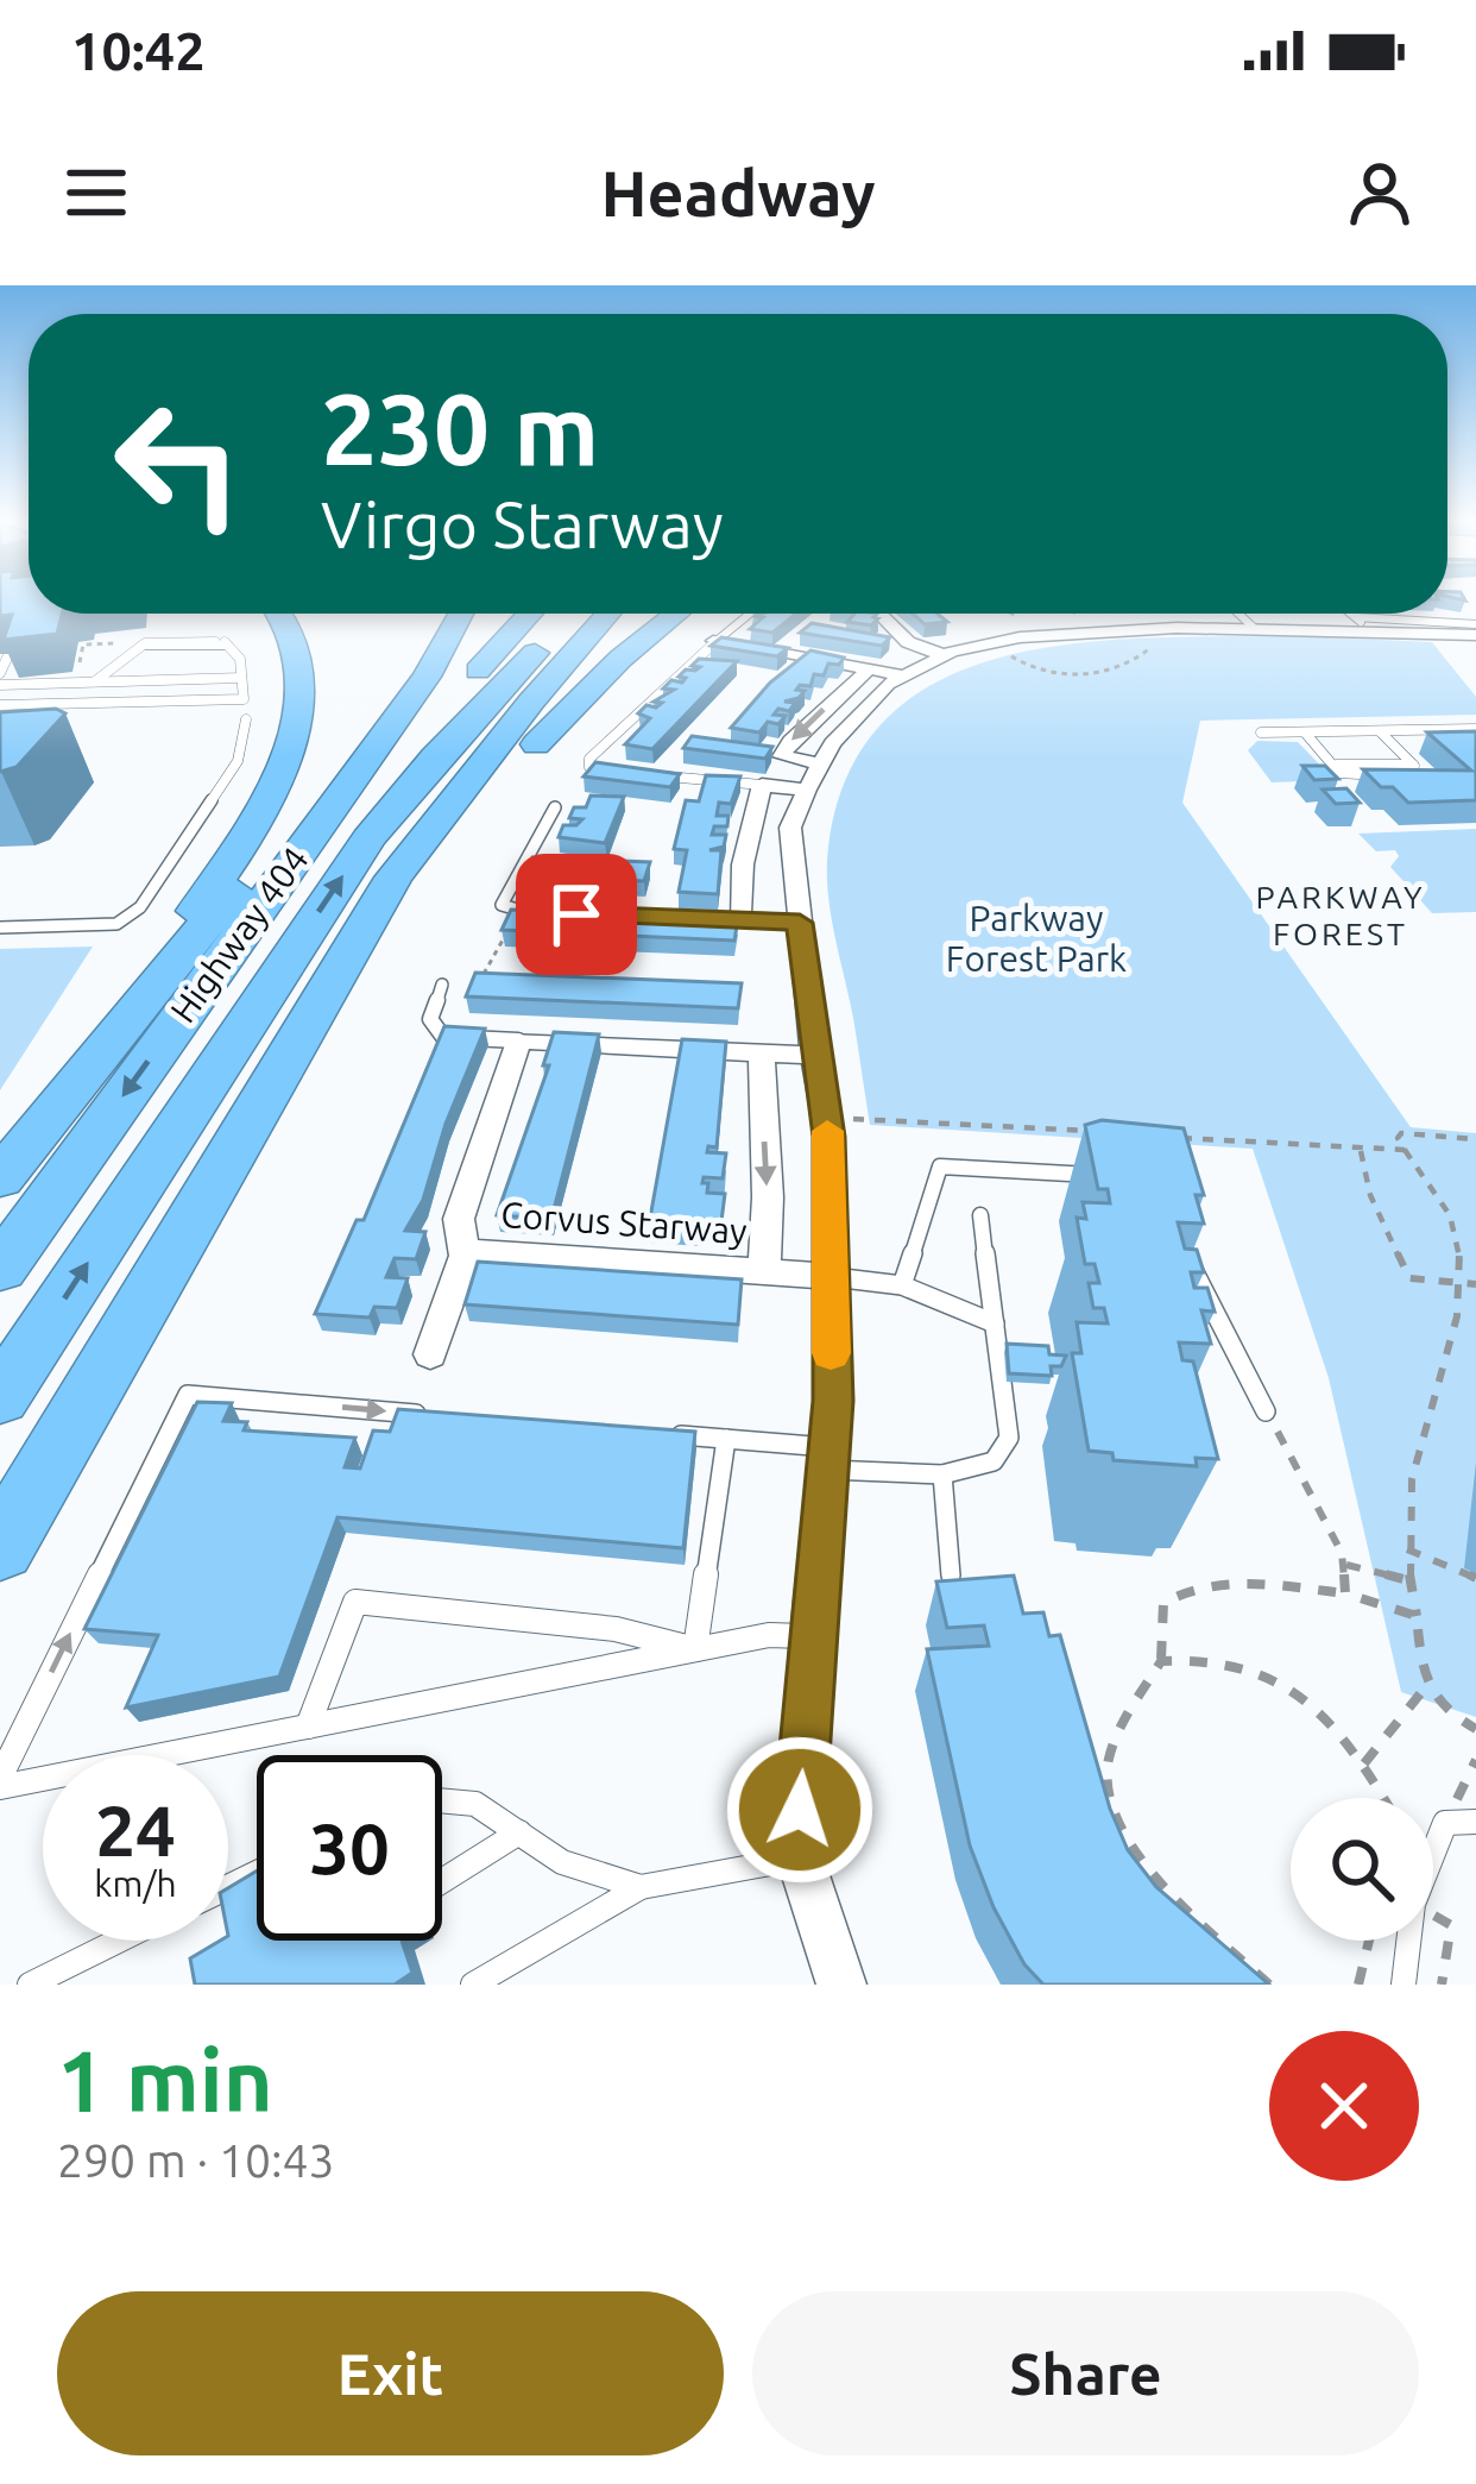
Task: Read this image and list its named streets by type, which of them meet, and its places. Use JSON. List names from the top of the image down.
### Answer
{
  "streets": {
    "highway": ["Highway 404"],
    "street": ["Corvus Starway"]
  },
  "districts": ["PARKWAY FOREST"],
  "parks": ["Parkway Forest Park"],
  "page": {
    "status": "10:42",
    "header": "Headway",
    "turn": ["230 m", "Virgo Starway"],
    "speed": "24 km/h",
    "limit": "30",
    "heading": ["1 min", "290 m · 10:43"],
    "buttons": ["Exit", "Share"]
  }
}
